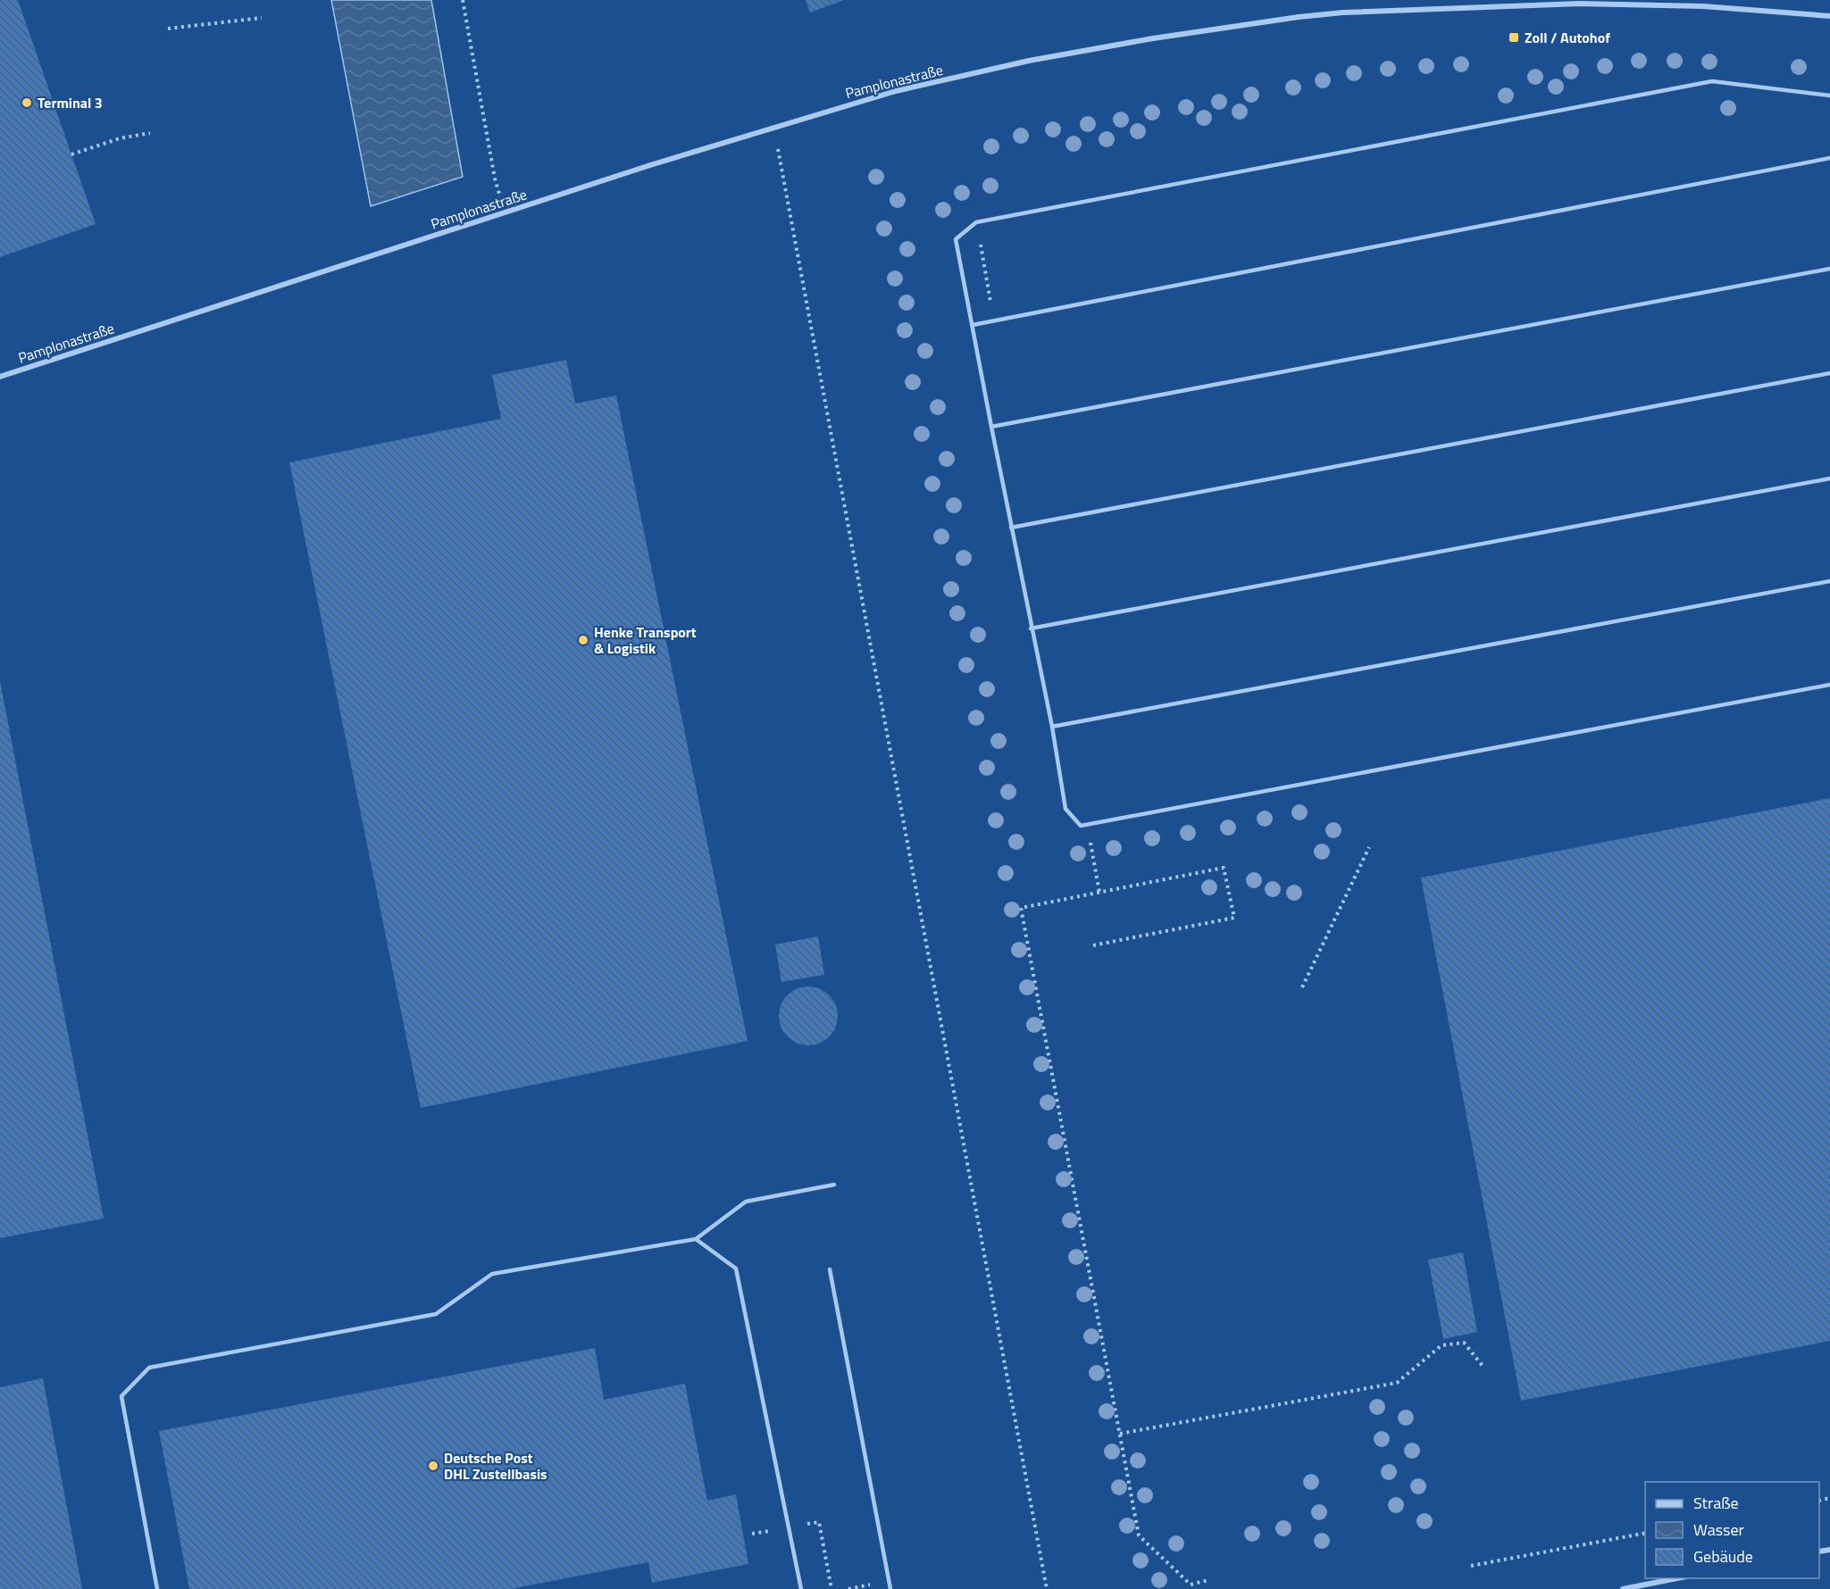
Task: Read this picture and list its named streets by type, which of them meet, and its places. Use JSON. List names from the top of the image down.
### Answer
{
  "streets": {
    "street": ["Pamplonastraße"]
  },
  "places": {
    "transit": ["Zoll / Autohof"],
    "other": ["Terminal 3", "Henke Transport & Logistik", "Deutsche Post DHL Zustellbasis"]
  },
  "legend": ["Straße", "Wasser", "Gebäude"]
}
